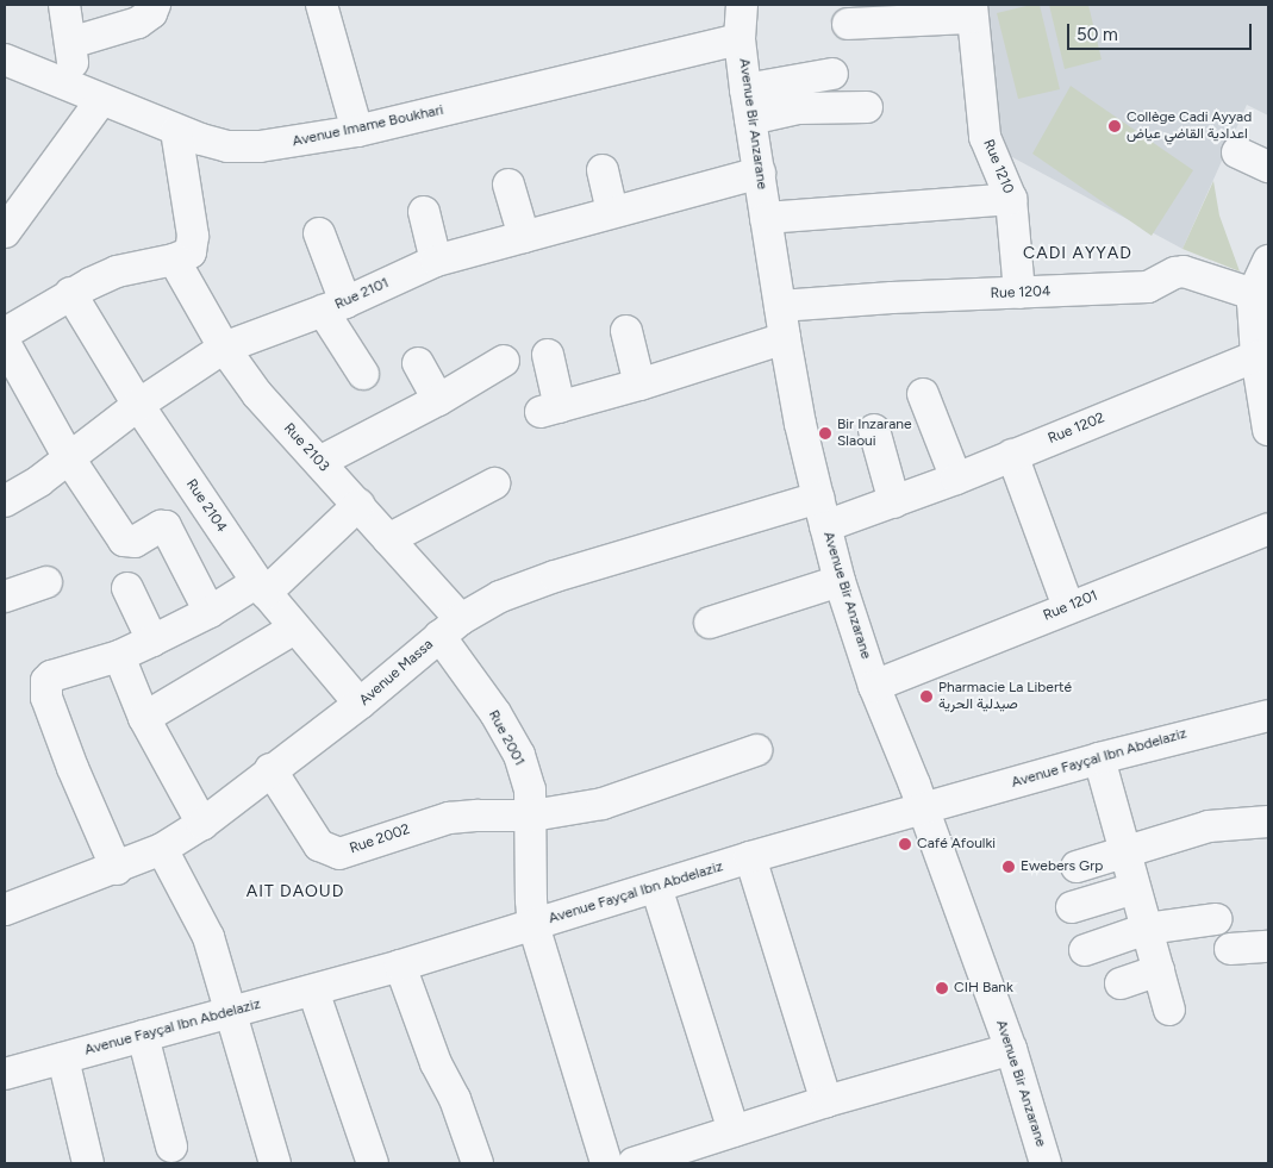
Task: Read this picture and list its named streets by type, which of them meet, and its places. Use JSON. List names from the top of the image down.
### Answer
{
  "streets": {
    "street": [
      "Avenue Bir Anzarane",
      "Avenue Imame Boukhari",
      "Rue 1210",
      "Rue 1204",
      "Rue 2101",
      "Rue 1202",
      "Rue 2103",
      "Rue 2104",
      "Rue 1201",
      "Avenue Massa",
      "Rue 2001",
      "Avenue Fayçal Ibn Abdelaziz",
      "Rue 2002"
    ]
  },
  "crossings": [
    ["Avenue Bir Anzarane", "Avenue Imame Boukhari"],
    ["Avenue Bir Anzarane", "Rue 1204"],
    ["Avenue Bir Anzarane", "Rue 2101"],
    ["Avenue Bir Anzarane", "Rue 1202"],
    ["Avenue Bir Anzarane", "Rue 1201"],
    ["Avenue Bir Anzarane", "Avenue Massa"],
    ["Avenue Bir Anzarane", "Avenue Fayçal Ibn Abdelaziz"],
    ["Rue 1210", "Rue 1204"],
    ["Rue 2101", "Rue 2103"],
    ["Rue 2101", "Rue 2104"],
    ["Rue 1202", "Avenue Massa"],
    ["Rue 2103", "Avenue Massa"],
    ["Rue 2103", "Rue 2001"],
    ["Rue 2104", "Avenue Massa"],
    ["Avenue Massa", "Rue 2001"],
    ["Avenue Massa", "Rue 2002"],
    ["Rue 2001", "Avenue Fayçal Ibn Abdelaziz"],
    ["Rue 2001", "Rue 2002"]
  ],
  "districts": ["CADI AYYAD", "AIT DAOUD"],
  "places": [
    "Collège Cadi Ayyad اعدادية القاضي عياض",
    "Bir Inzarane Slaoui",
    "Pharmacie La Liberté صيدلية الحرية",
    "Café Afoulki",
    "Ewebers Grp",
    "CIH Bank"
  ],
  "scale_bar": "50 m"
}
